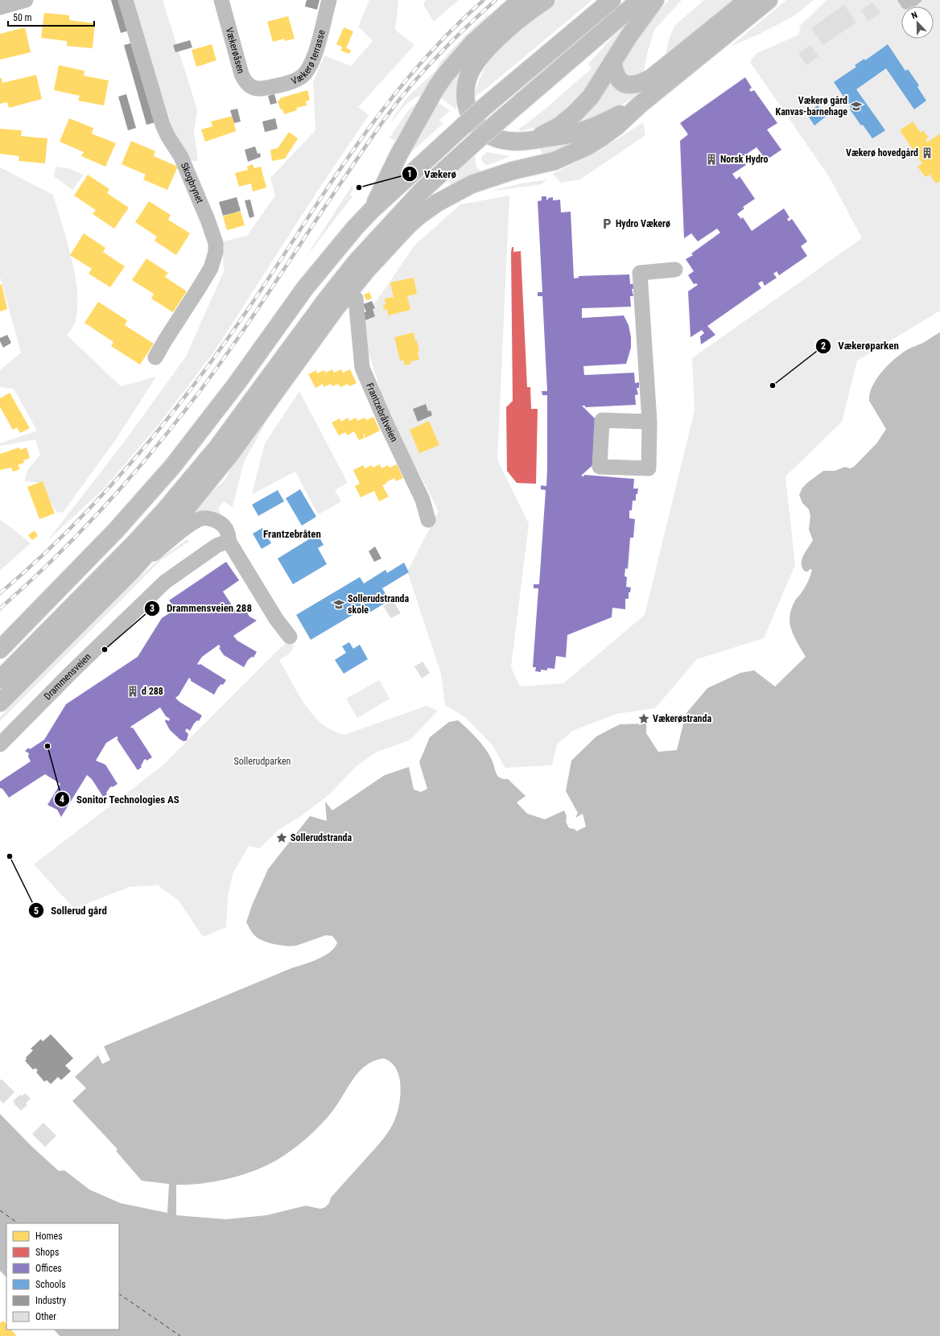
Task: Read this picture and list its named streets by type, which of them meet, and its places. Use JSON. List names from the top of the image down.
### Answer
{
  "streets": {
    "street": [
      "Vækerøåsen",
      "Vækerø terrasse",
      "Skogbrynet",
      "Frantzebråtveien",
      "Drammensveien"
    ]
  },
  "crossings": [
    ["Vækerøåsen", "Vækerø terrasse"]
  ],
  "districts": ["Frantzebråten"],
  "parks": ["Sollerudparken"],
  "places": {
    "school or university": ["Vækerø gård Kanvas-barnehage", "Sollerudstranda skole"],
    "building": ["Vækerø hovedgård", "Norsk Hydro", "d 288"],
    "other": [
      "Vækerø",
      "Vækerøparken",
      "Drammensveien 288",
      "Sonitor Technologies AS",
      "Sollerud gård"
    ],
    "parking": ["Hydro Vækerø"],
    "place": ["Vækerøstranda", "Sollerudstranda"]
  },
  "legend": [
    "Homes",
    "Shops",
    "Offices",
    "Schools",
    "Industry",
    "Other"
  ],
  "scale_bar": "50 m",
  "north": "top"
}
